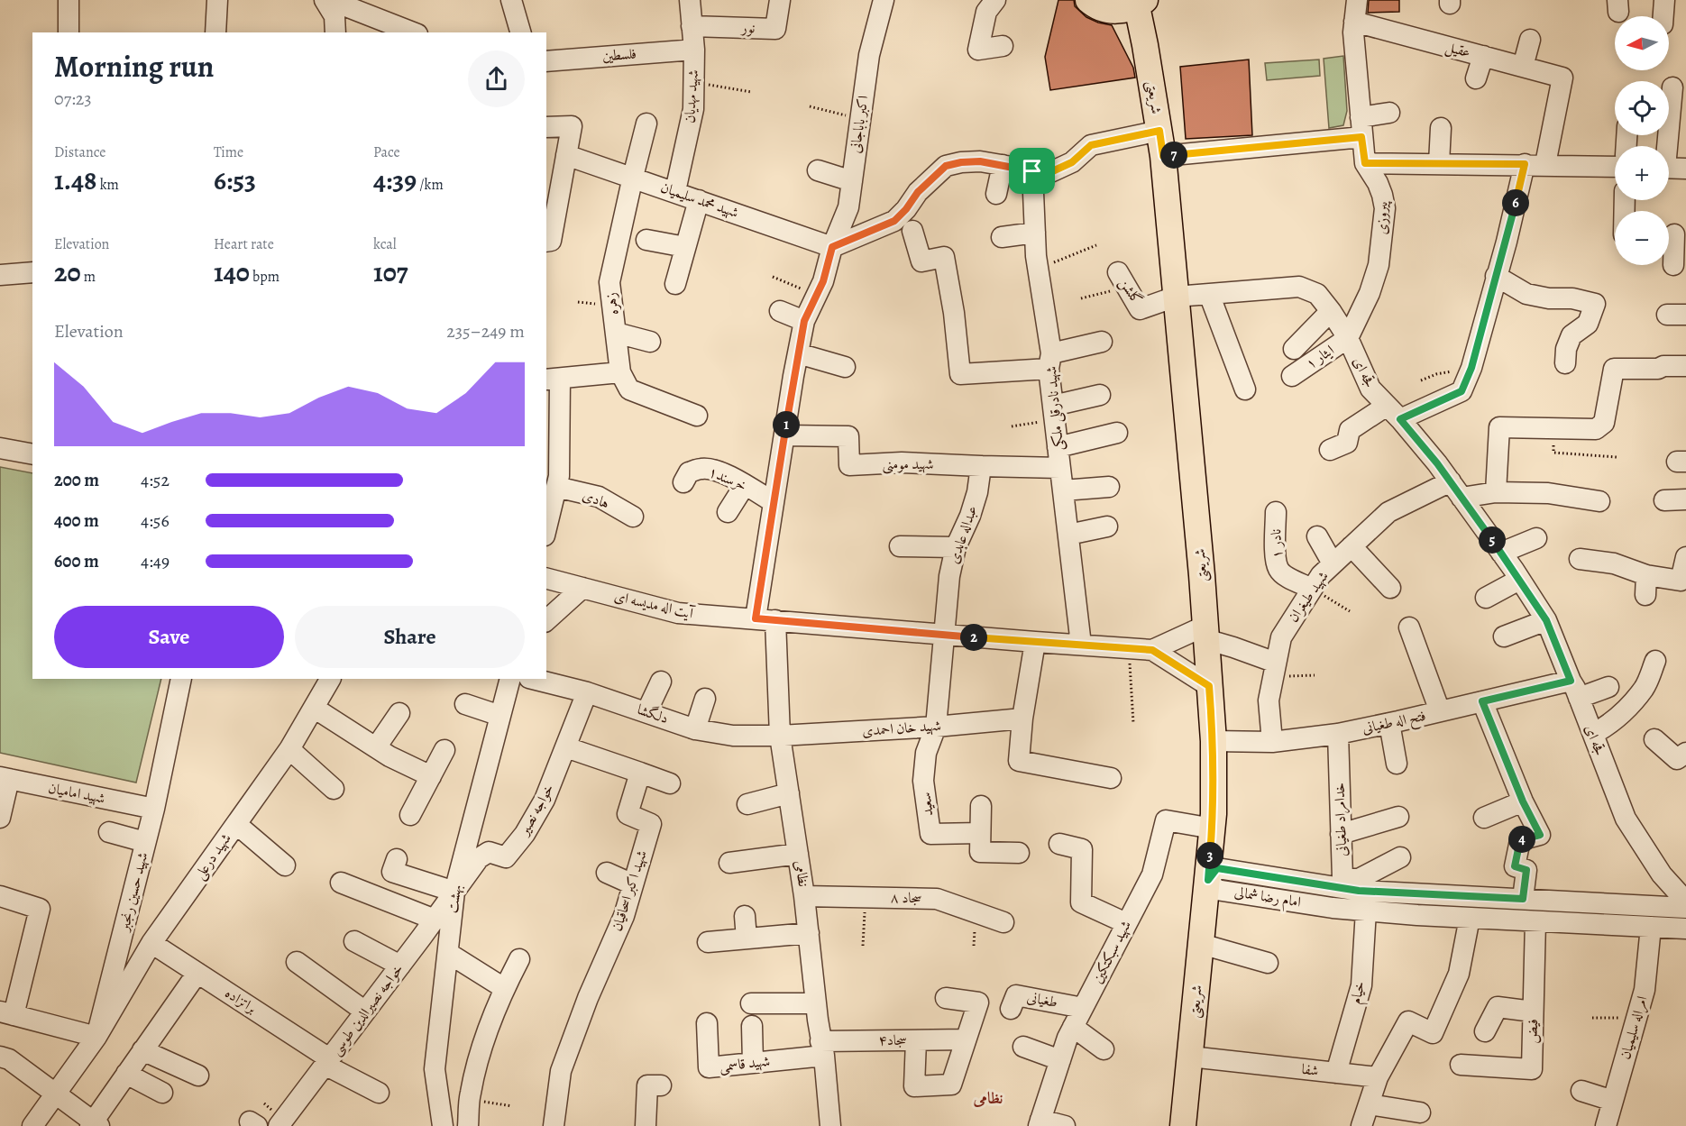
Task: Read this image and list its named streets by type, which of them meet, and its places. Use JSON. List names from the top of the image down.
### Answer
{
  "streets": {
    "main road": ["شریعتی"],
    "street": [
      "نور",
      "عقیل",
      "فلسطین",
      "شهید مهدیان",
      "اکبر باباجانی",
      "شهید محمد سلیمیان",
      "پیروزی",
      "گلشن",
      "زهره",
      "ایثار ۱",
      "قجه ای",
      "شهید نادرقلی ملکی",
      "شهید مومنی",
      "خرسند۱",
      "هادی",
      "عبداله عابدی",
      "نادر ۱",
      "شهید طیغران",
      "آیت اله مدیسه ای",
      "دلگشا",
      "فتح اله طغیانی",
      "شهید خان احمدی",
      "شهید امامیان",
      "سعید",
      "خواجه نصیر",
      "خدامراد طغیانی",
      "شهید درعلی",
      "نظامی",
      "شهید اکبر اسحاقیان",
      "شهید حسین رنجبر",
      "امام رضا شمالی",
      "سجاد ۸",
      "بهشت",
      "شهید سبکتکین",
      "خیام",
      "طغیانی",
      "براتزاده",
      "خواجه نصیرالدین طوسی",
      "امراله سلیمیان",
      "فیض",
      "سجاد۴",
      "شهید قاسمی",
      "شفا"
    ]
  },
  "crossings": [
    ["نور", "شهید مهدیان"],
    ["عقیل", "پیروزی"],
    ["فلسطین", "شهید مهدیان"],
    ["شهید مهدیان", "شهید محمد سلیمیان"],
    ["شریعتی", "گلشن"],
    ["شریعتی", "قجه ای"],
    ["شریعتی", "فتح اله طغیانی"],
    ["شریعتی", "امام رضا شمالی"],
    ["شریعتی", "شهید سبکتکین"],
    ["شریعتی", "شفا"],
    ["اکبر باباجانی", "شهید محمد سلیمیان"],
    ["اکبر باباجانی", "شهید مومنی"],
    ["اکبر باباجانی", "نظامی"],
    ["شهید محمد سلیمیان", "زهره"],
    ["پیروزی", "ایثار ۱"],
    ["پیروزی", "قجه ای"],
    ["گلشن", "قجه ای"],
    ["ایثار ۱", "قجه ای"],
    ["قجه ای", "شهید طیغران"],
    ["قجه ای", "فتح اله طغیانی"],
    ["شهید نادرقلی ملکی", "شهید مومنی"],
    ["شهید نادرقلی ملکی", "آیت اله مدیسه ای"],
    ["شهید مومنی", "عبداله عابدی"],
    ["شهید مومنی", "نظامی"],
    ["خرسند۱", "نظامی"],
    ["عبداله عابدی", "آیت اله مدیسه ای"],
    ["عبداله عابدی", "شهید خان احمدی"],
    ["عبداله عابدی", "سعید"],
    ["نادر ۱", "شهید طیغران"],
    ["شهید طیغران", "فتح اله طغیانی"],
    ["آیت اله مدیسه ای", "نظامی"],
    ["دلگشا", "شهید خان احمدی"],
    ["دلگشا", "خواجه نصیر"],
    ["دلگشا", "نظامی"],
    ["فتح اله طغیانی", "خدامراد طغیانی"],
    ["شهید خان احمدی", "سعید"],
    ["شهید خان احمدی", "نظامی"],
    ["شهید امامیان", "شهید حسین رنجبر"],
    ["خواجه نصیر", "بهشت"],
    ["خواجه نصیر", "خواجه نصیرالدین طوسی"],
    ["خدامراد طغیانی", "امام رضا شمالی"],
    ["شهید درعلی", "شهید حسین رنجبر"],
    ["شهید درعلی", "براتزاده"],
    ["نظامی", "سجاد ۸"],
    ["نظامی", "سجاد۴"],
    ["نظامی", "شهید قاسمی"],
    ["امام رضا شمالی", "خیام"],
    ["امام رضا شمالی", "امراله سلیمیان"],
    ["امام رضا شمالی", "فیض"],
    ["بهشت", "خواجه نصیرالدین طوسی"],
    ["شهید سبکتکین", "طغیانی"],
    ["خیام", "شفا"],
    ["براتزاده", "خواجه نصیرالدین طوسی"],
    ["سجاد۴", "شهید قاسمی"]
  ],
  "districts": ["نظامی"],
  "north": "left",
  "page": {
    "map_buttons": ["+", "−"],
    "heading": ["Morning run", "07:23"],
    "stats": [
      ["Distance", "1.48 km"],
      ["Time", "6:53"],
      ["Pace", "4:39 /km"],
      ["Elevation", "20 m"],
      ["Heart rate", "140 bpm"],
      ["kcal", "107"]
    ],
    "pins": [
      "7",
      "6",
      "1",
      "5",
      "2",
      "4",
      "3"
    ],
    "chart": ["Elevation", "235–249 m"],
    "list": [
      {
        "name": "200 m",
        "note": "4:52"
      },
      {
        "name": "400 m",
        "note": "4:56"
      },
      {
        "name": "600 m",
        "note": "4:49"
      }
    ],
    "buttons": ["Save", "Share"]
  }
}
